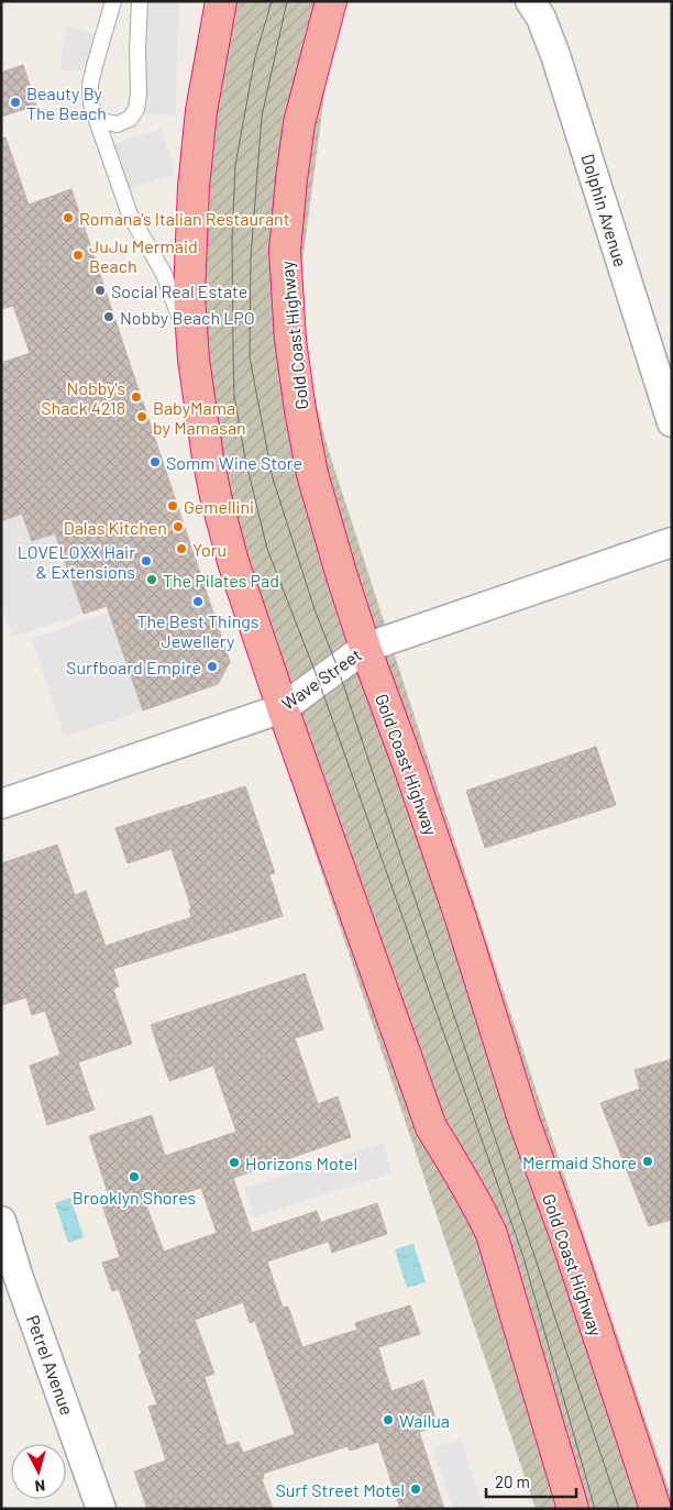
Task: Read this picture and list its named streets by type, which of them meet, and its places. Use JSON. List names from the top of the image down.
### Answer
{
  "streets": {
    "highway": ["Gold Coast Highway"],
    "street": ["Dolphin Avenue", "Wave Street", "Petrel Avenue"]
  },
  "crossings": [
    ["Gold Coast Highway", "Wave Street"]
  ],
  "places": [
    "Beauty By The Beach",
    "Romana's Italian Restaurant",
    "JuJu Mermaid Beach",
    "Social Real Estate",
    "Nobby Beach LPO",
    "Nobby's Shack 4218",
    "BabyMama by Mamasan",
    "Somm Wine Store",
    "Gemellini",
    "Dalas Kitchen",
    "Yoru",
    "LOVELOXX Hair & Extensions",
    "The Pilates Pad",
    "The Best Things Jewellery",
    "Surfboard Empire",
    "Mermaid Shore",
    "Horizons Motel",
    "Brooklyn Shores",
    "Wailua",
    "Surf Street Motel"
  ],
  "scale_bar": "20 m",
  "north": "bottom"
}
